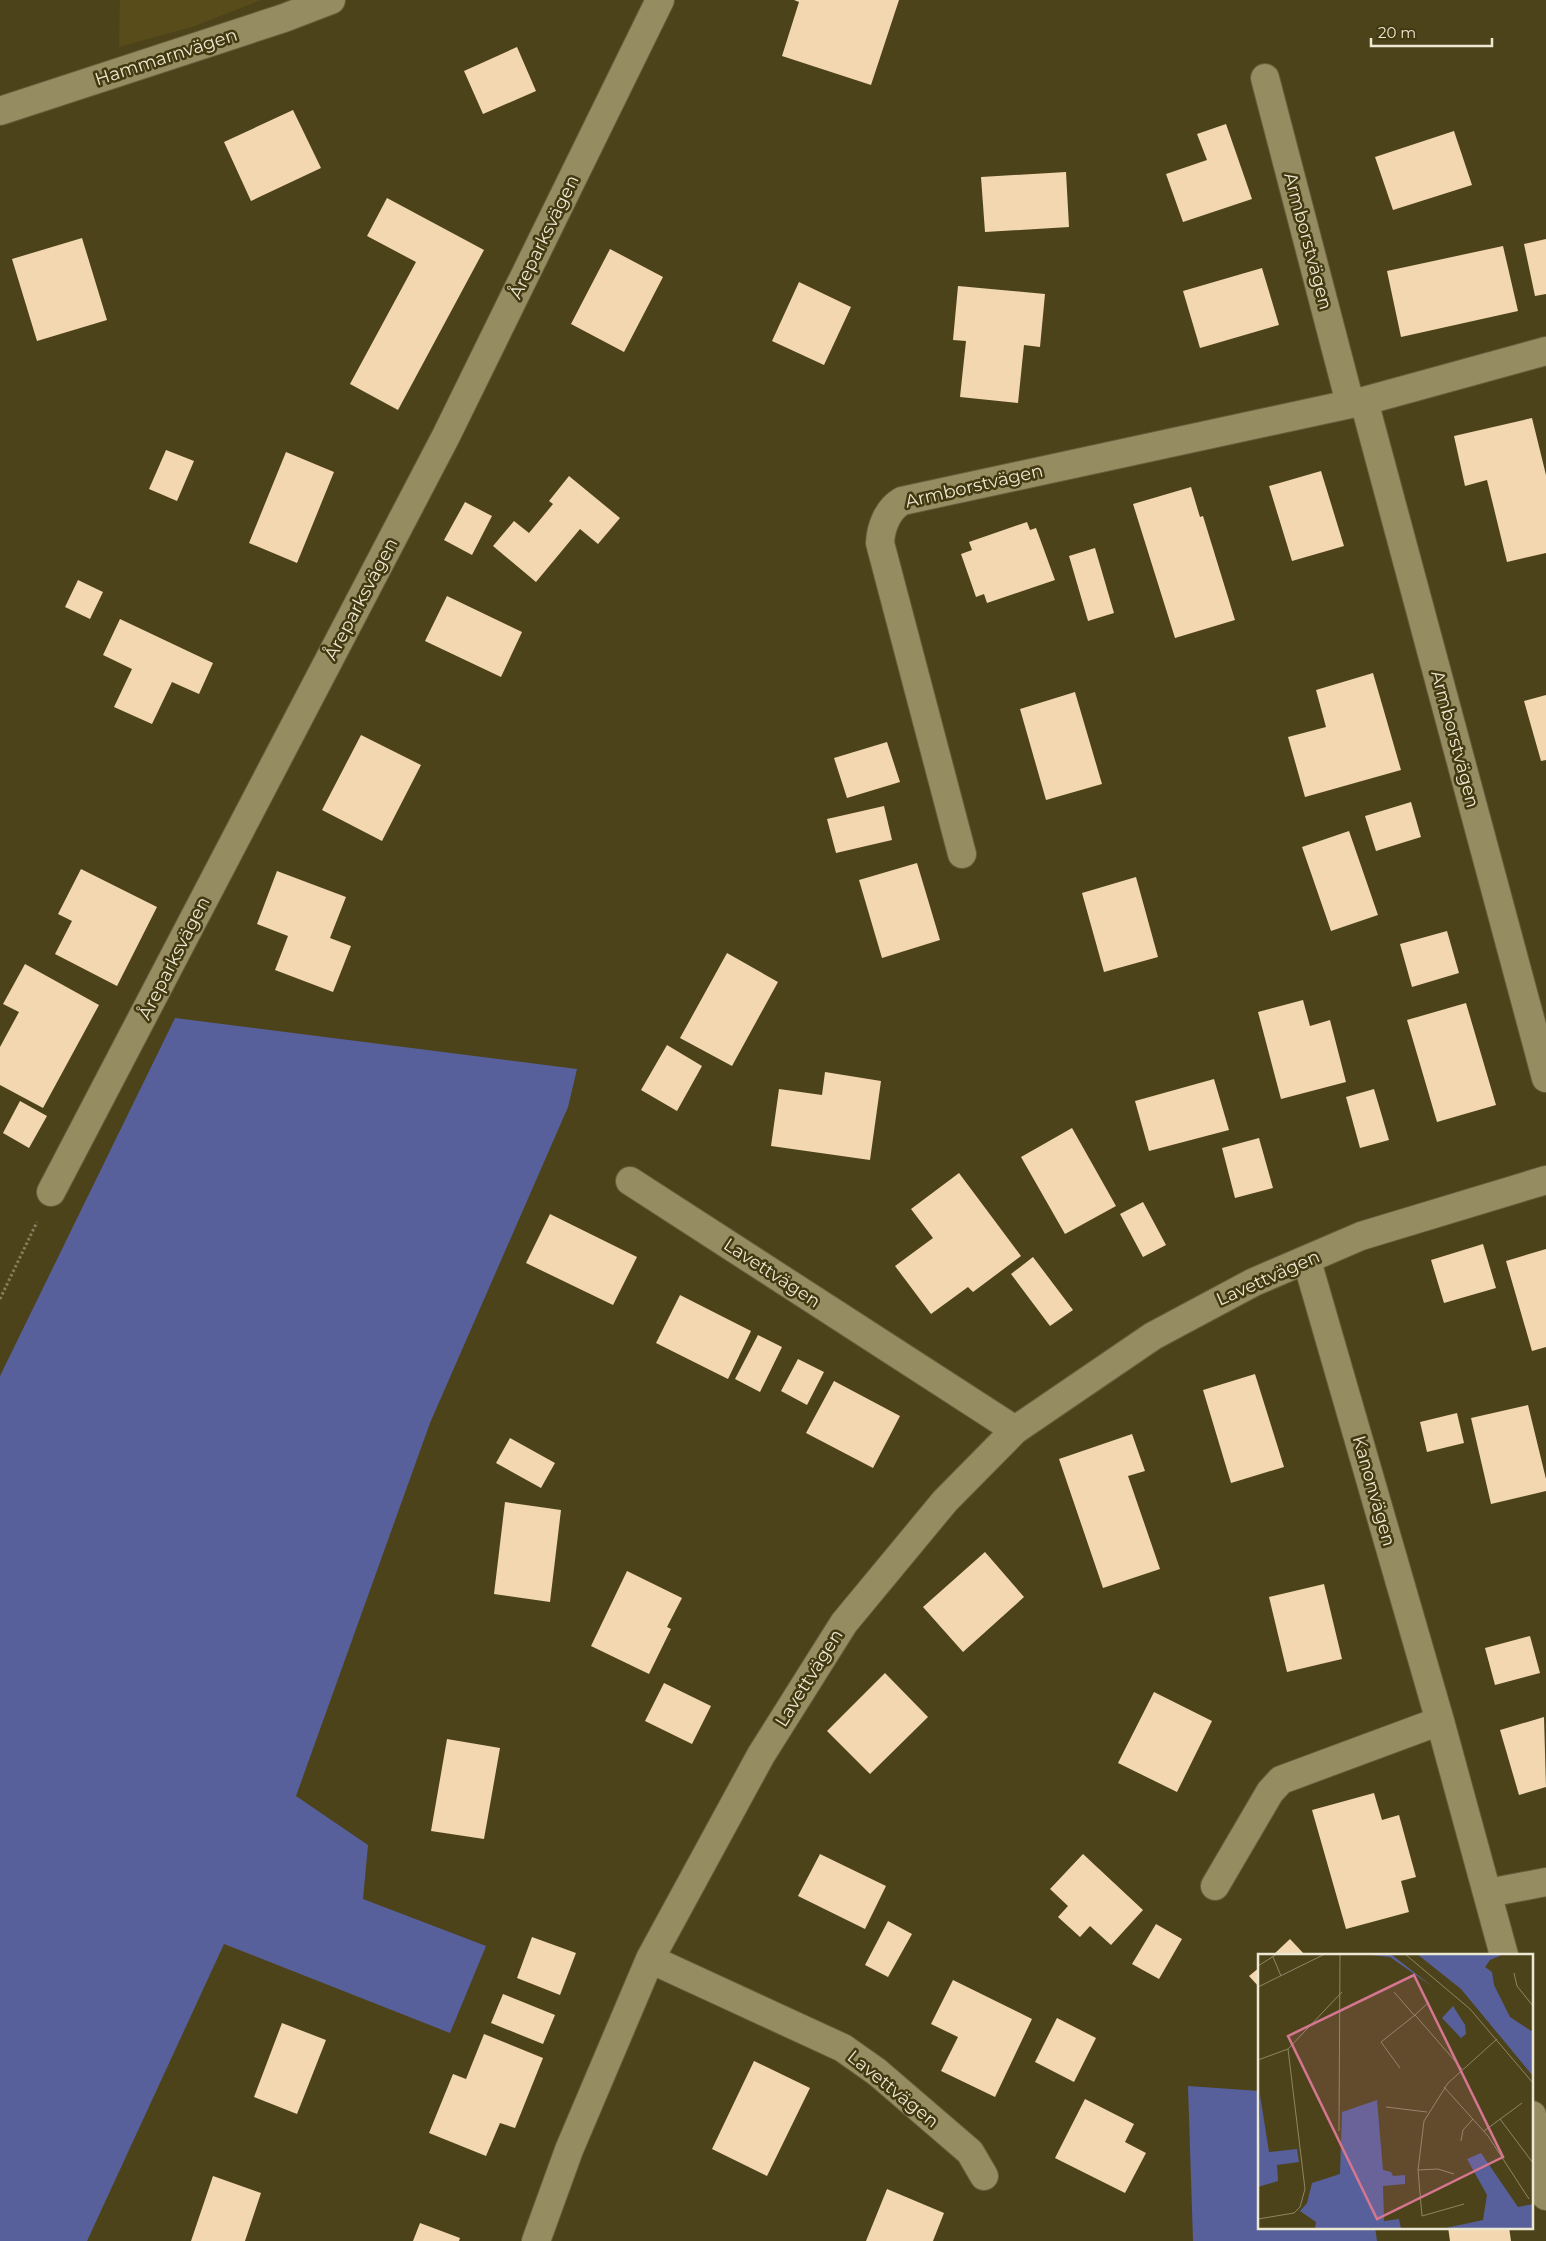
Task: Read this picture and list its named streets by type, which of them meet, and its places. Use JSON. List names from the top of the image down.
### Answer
{
  "streets": {
    "street": [
      "Hammarnvägen",
      "Åreparksvägen",
      "Armborstvägen",
      "Lavettvägen",
      "Kanonvägen"
    ]
  },
  "crossings": [
    ["Lavettvägen", "Kanonvägen"]
  ],
  "scale_bar": "20 m"
}
